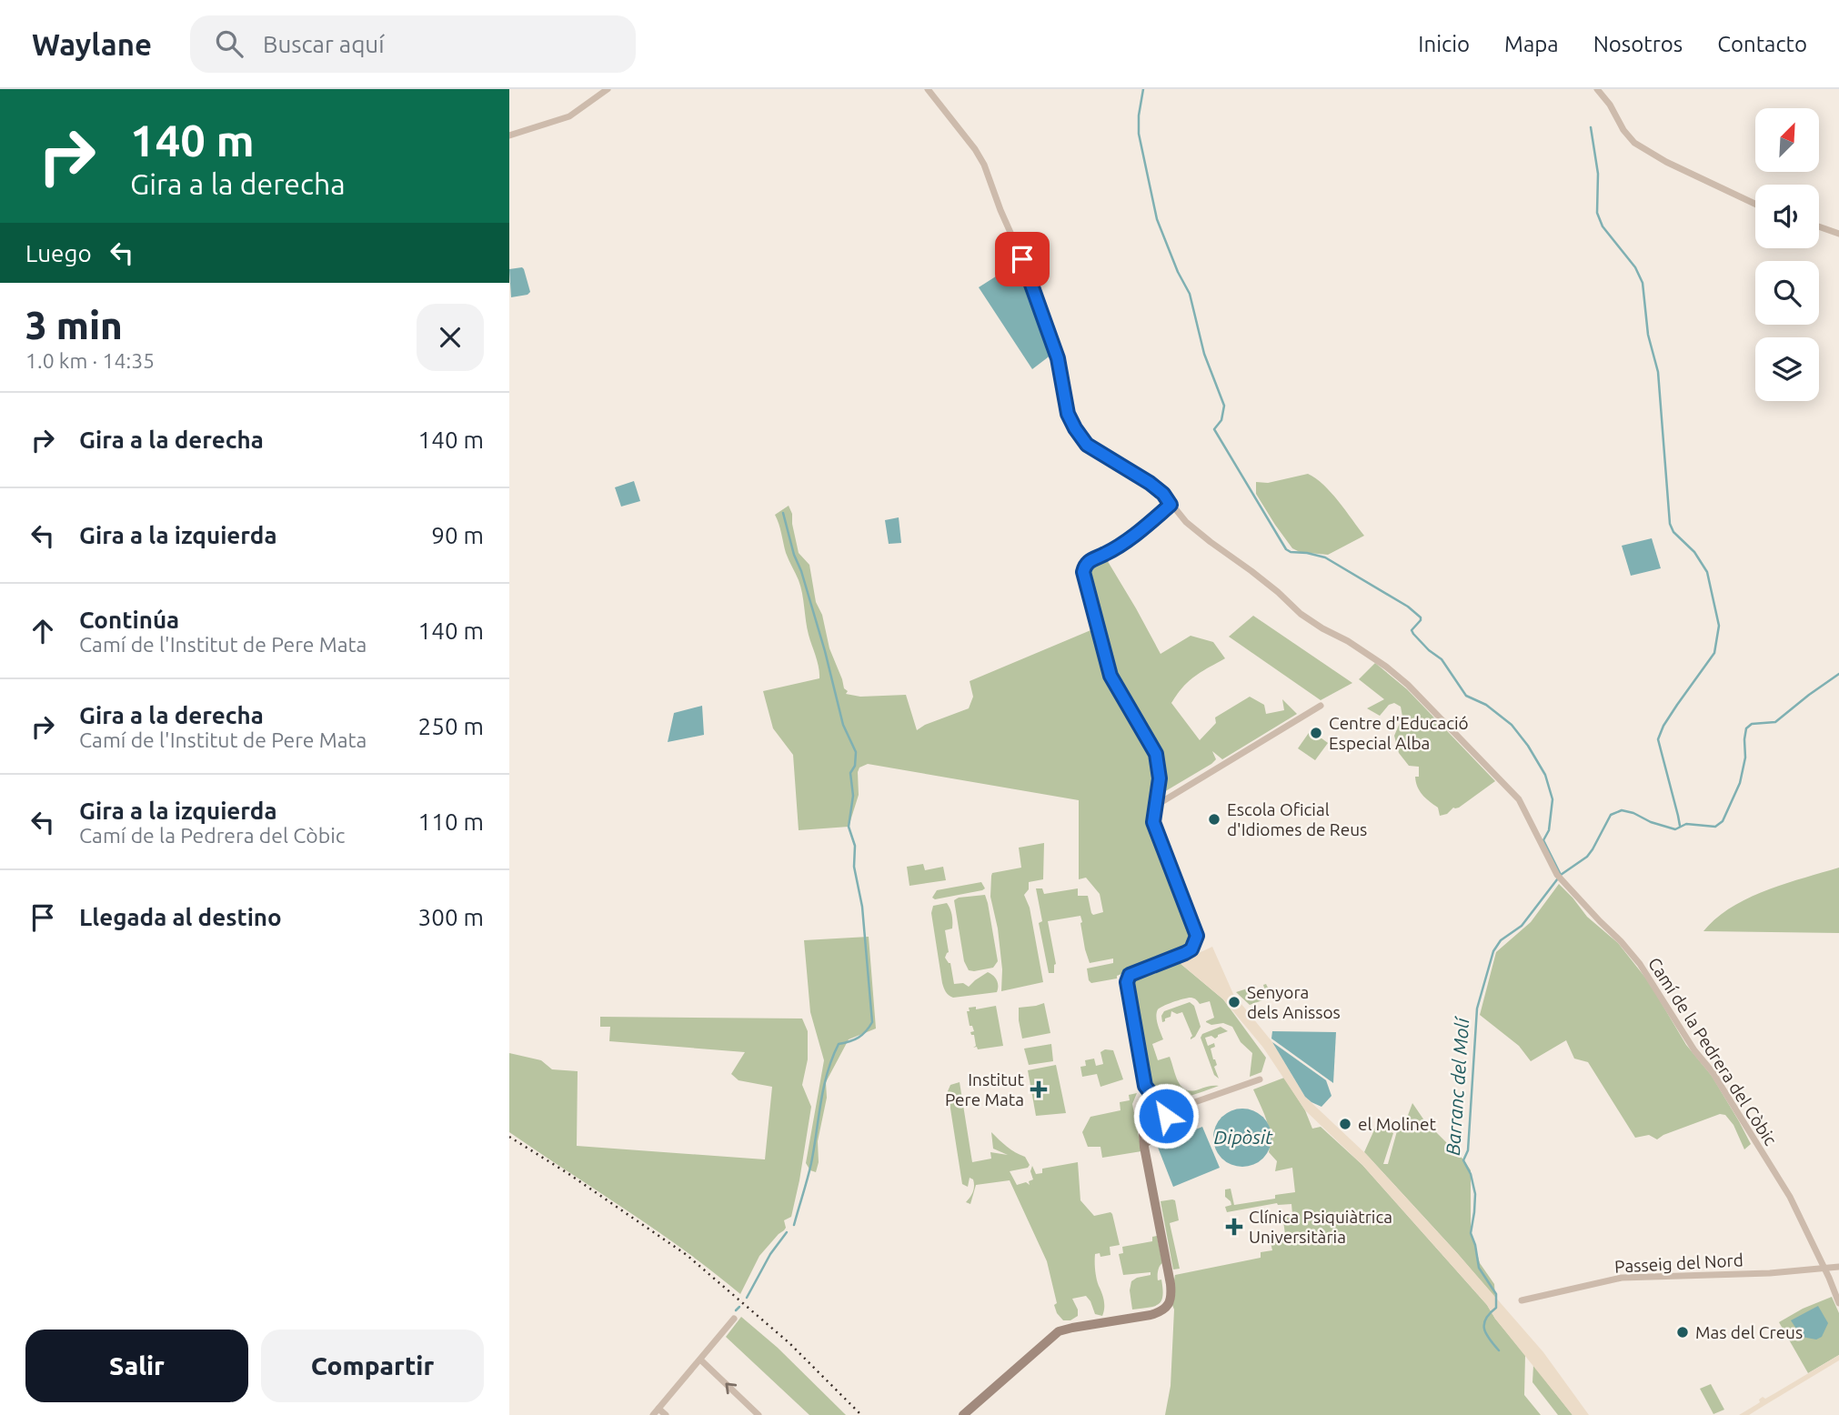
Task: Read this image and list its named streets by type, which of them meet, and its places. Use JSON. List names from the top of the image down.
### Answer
{
  "streets": {
    "street": ["Camí de la Pedrera del Còbic", "Passeig del Nord"]
  },
  "crossings": [
    ["Camí de la Pedrera del Còbic", "Passeig del Nord"]
  ],
  "water": ["Barranc del Molí", "Dipòsit"],
  "places": {
    "other": [
      "Centre d'Educació Especial Alba",
      "Escola Oficial d'Idiomes de Reus",
      "Senyora dels Anissos",
      "el Molinet",
      "Mas del Creus"
    ],
    "health": ["Institut Pere Mata", "Clínica Psiquiàtrica Universitària"]
  },
  "north": "top right",
  "page": {
    "header": "Waylane",
    "search": "Buscar aquí",
    "nav": [
      "Inicio",
      "Mapa",
      "Nosotros",
      "Contacto"
    ],
    "turn": ["140 m", "Gira a la derecha"],
    "then": "Luego",
    "heading": ["3 min", "1.0 km · 14:35"],
    "list": [
      {
        "name": "Gira a la derecha",
        "value": "140 m"
      },
      {
        "name": "Gira a la izquierda",
        "value": "90 m"
      },
      {
        "name": "Continúa",
        "note": "Camí de l'Institut de Pere Mata",
        "value": "140 m"
      },
      {
        "name": "Gira a la derecha",
        "note": "Camí de l'Institut de Pere Mata",
        "value": "250 m"
      },
      {
        "name": "Gira a la izquierda",
        "note": "Camí de la Pedrera del Còbic",
        "value": "110 m"
      },
      {
        "name": "Llegada al destino",
        "value": "300 m"
      }
    ],
    "buttons": ["Salir", "Compartir"]
  }
}
